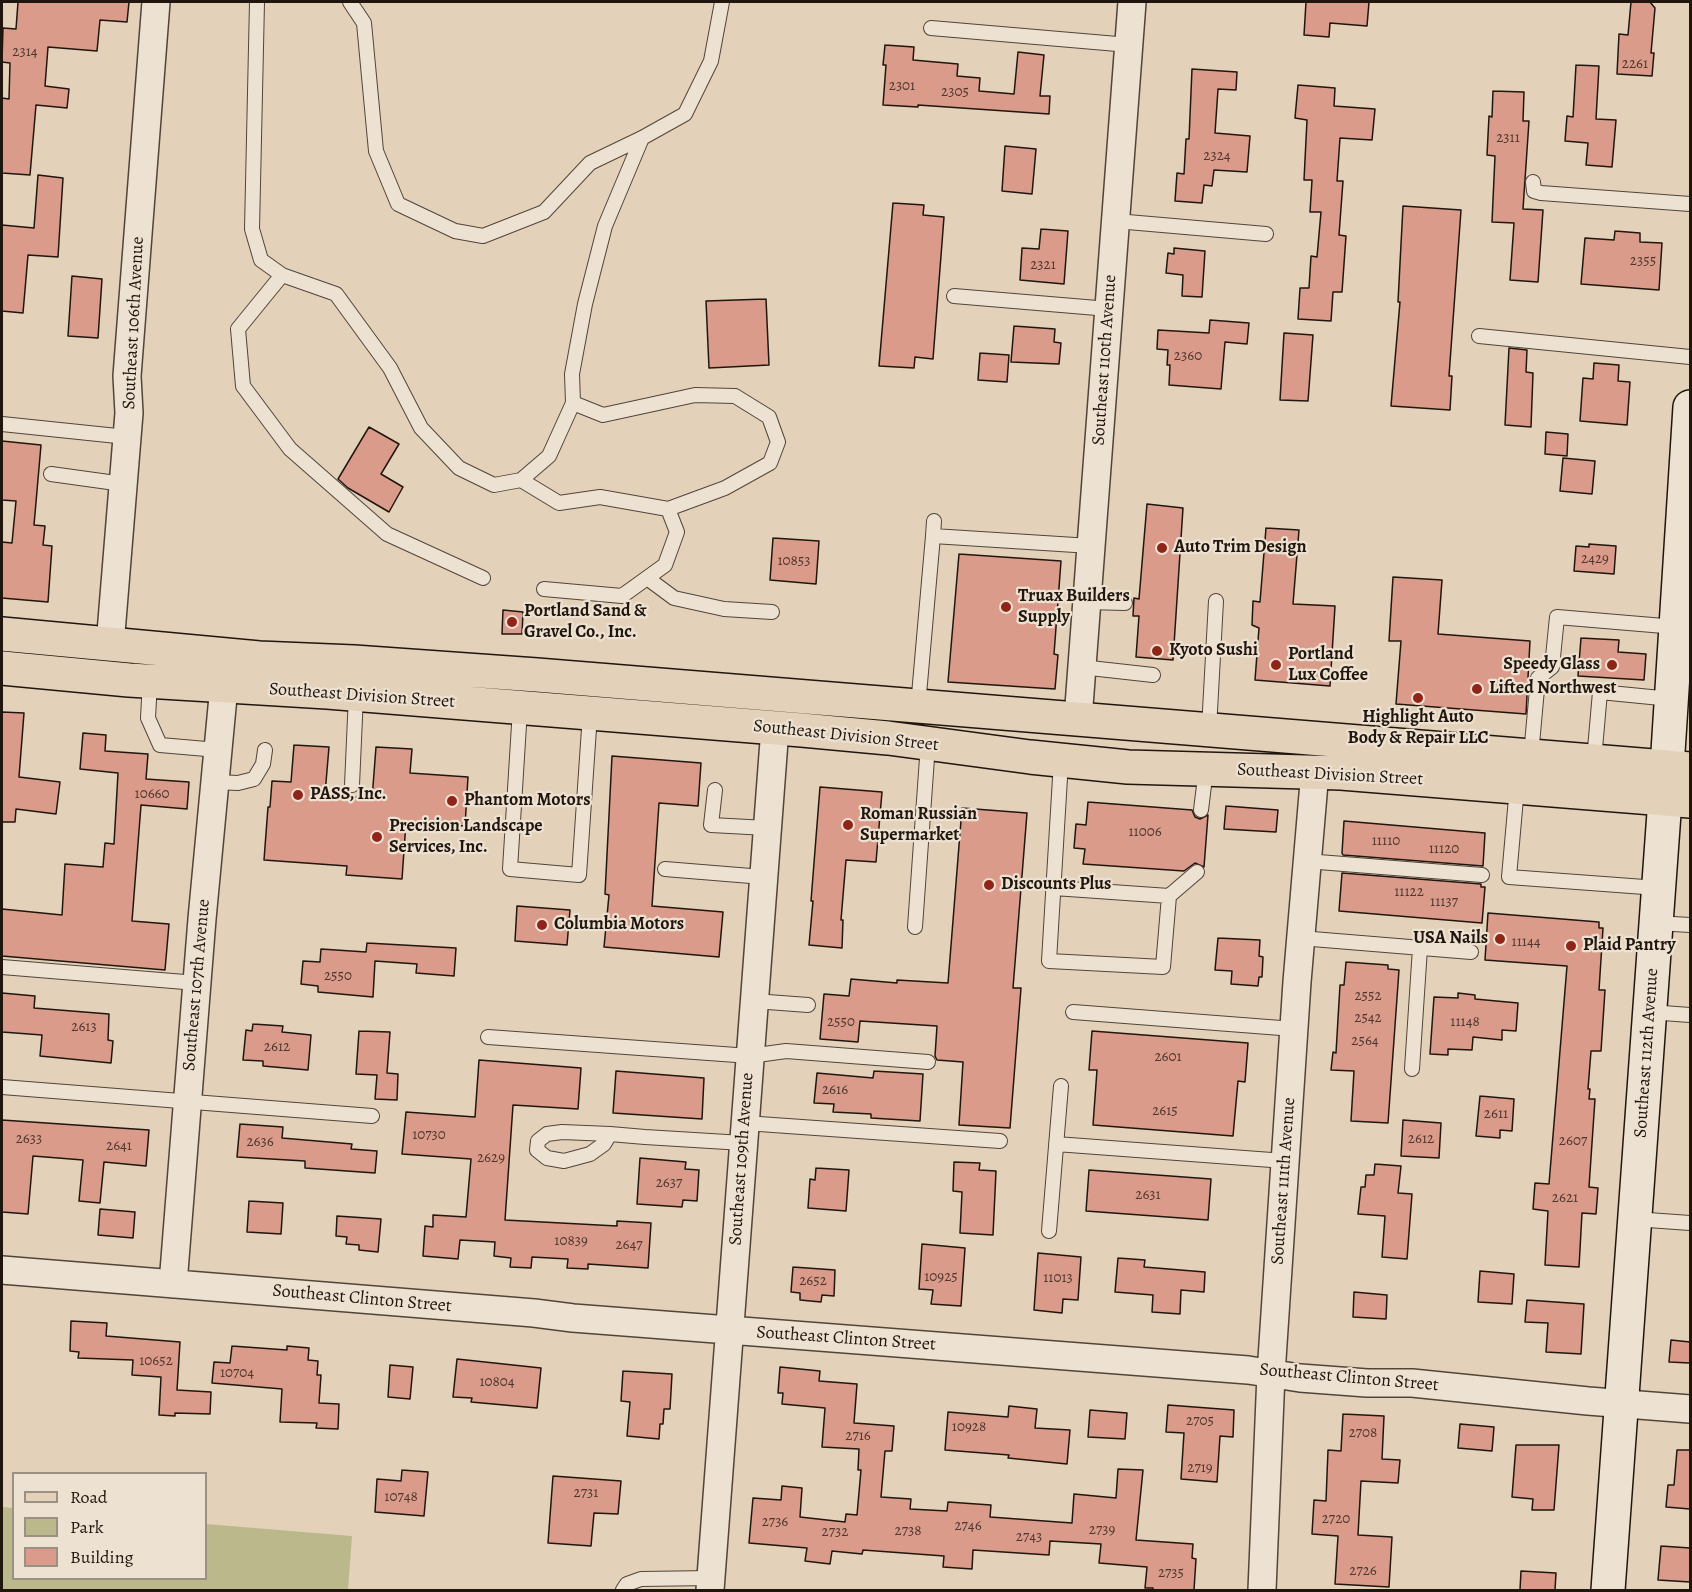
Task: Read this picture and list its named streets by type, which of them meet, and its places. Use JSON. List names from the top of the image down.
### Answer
{
  "streets": {
    "main road": ["Southeast Division Street", "Southeast 112th Avenue"],
    "street": [
      "Southeast 106th Avenue",
      "Southeast 110th Avenue",
      "Southeast 107th Avenue",
      "Southeast 109th Avenue",
      "Southeast 111th Avenue",
      "Southeast Clinton Street"
    ]
  },
  "crossings": [
    ["Southeast 106th Avenue", "Southeast Division Street"],
    ["Southeast 110th Avenue", "Southeast Division Street"],
    ["Southeast Division Street", "Southeast 107th Avenue"],
    ["Southeast Division Street", "Southeast 112th Avenue"],
    ["Southeast Division Street", "Southeast 109th Avenue"],
    ["Southeast Division Street", "Southeast 111th Avenue"],
    ["Southeast 107th Avenue", "Southeast Clinton Street"],
    ["Southeast 112th Avenue", "Southeast Clinton Street"],
    ["Southeast 109th Avenue", "Southeast Clinton Street"],
    ["Southeast 111th Avenue", "Southeast Clinton Street"]
  ],
  "places": [
    "Auto Trim Design",
    "Truax Builders Supply",
    "Portland Sand & Gravel Co., Inc.",
    "Kyoto Sushi",
    "Portland Lux Coffee",
    "Speedy Glass",
    "Lifted Northwest",
    "Highlight Auto Body & Repair LLC",
    "PASS, Inc.",
    "Phantom Motors",
    "Roman Russian Supermarket",
    "Precision Landscape Services, Inc.",
    "Discounts Plus",
    "Columbia Motors",
    "USA Nails",
    "Plaid Pantry"
  ],
  "house_numbers": [
    "2314",
    "2261",
    "2301",
    "2305",
    "2311",
    "2324",
    "2355",
    "2321",
    "2360",
    "2429",
    "10853",
    "10660",
    "11006",
    "11110",
    "11120",
    "11122",
    "11137",
    "11144",
    "2550",
    "2552",
    "2542",
    "2550",
    "11148",
    "2613",
    "2564",
    "2612",
    "2601",
    "2616",
    "2615",
    "2611",
    "10730",
    "2633",
    "2612",
    "2607",
    "2636",
    "2641",
    "2629",
    "2637",
    "2631",
    "2621",
    "10839",
    "2647",
    "10925",
    "11013",
    "2652",
    "10652",
    "10704",
    "10804",
    "2705",
    "10928",
    "2708",
    "2716",
    "2719",
    "2731",
    "10748",
    "2720",
    "2736",
    "2746",
    "2739",
    "2738",
    "2732",
    "2743",
    "2726",
    "2735"
  ],
  "legend": ["Road", "Park", "Building"]
}
